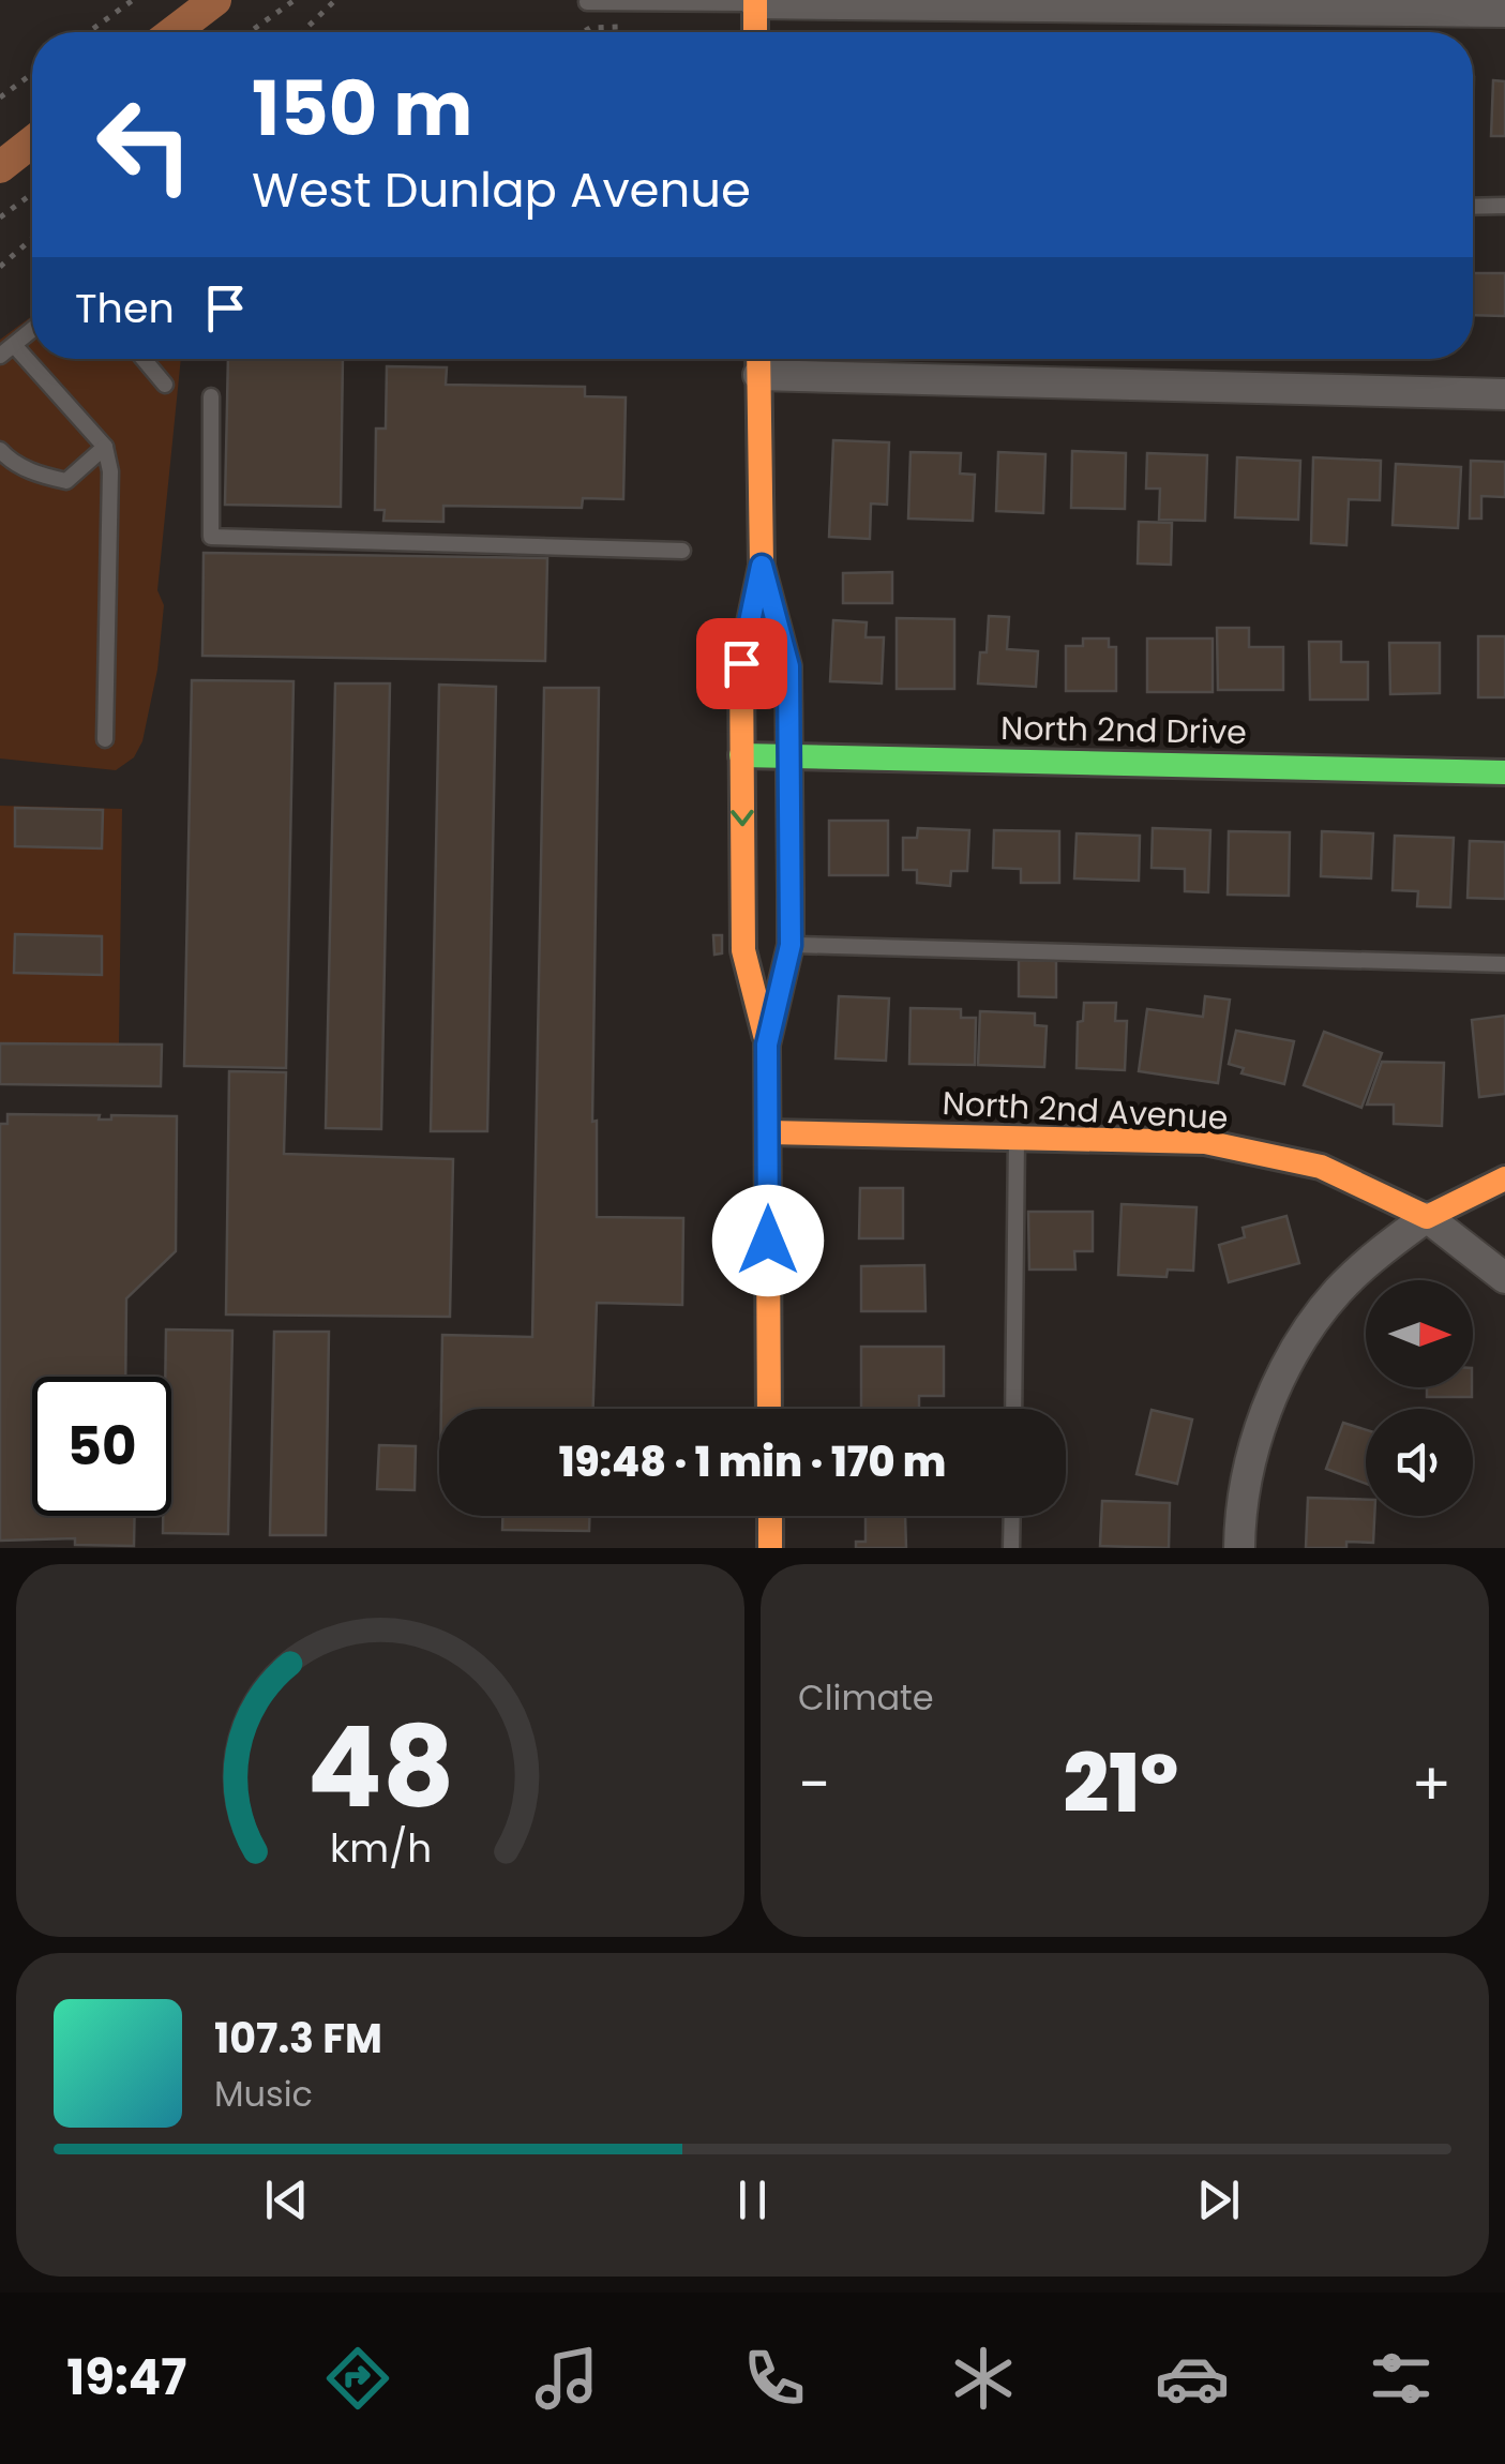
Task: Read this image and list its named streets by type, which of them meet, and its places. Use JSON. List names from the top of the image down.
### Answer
{
  "streets": {
    "main road": ["North 2nd Drive", "North 2nd Avenue"]
  },
  "north": "right",
  "page": {
    "turn": ["150 m", "West Dunlap Avenue"],
    "then": "Then",
    "limit": "50",
    "trip": "19:48 · 1 min · 170 m",
    "tile": "Climate",
    "heat": ["−", "21°", "+"],
    "song": ["107.3 FM", "Music"],
    "tabs": "19:47",
    "gauge": ["48", "km/h"]
  }
}
